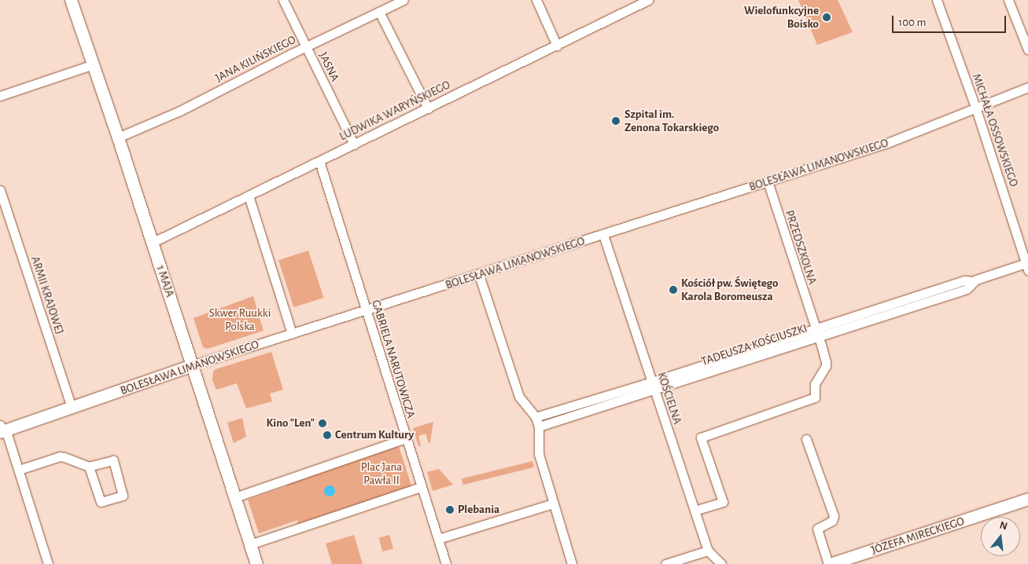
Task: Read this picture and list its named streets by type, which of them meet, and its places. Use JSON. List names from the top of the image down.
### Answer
{
  "streets": {
    "street": [
      "JANA KILIŃSKIEGO",
      "JASNA",
      "LUDWIKA WARYŃSKIEGO",
      "MICHAŁA OSSOWSKIEGO",
      "BOLESŁAWA LIMANOWSKIEGO",
      "PRZEDSZKOLNA",
      "1 MAJA",
      "ARMII KRAJOWEJ",
      "TADEUSZA KOŚCIUSZKI",
      "GABRIELA NARUTOWICZA",
      "KOŚCIELNA",
      "JÓZEFA MIRECKIEGO"
    ]
  },
  "crossings": [
    ["JANA KILIŃSKIEGO", "JASNA"],
    ["JANA KILIŃSKIEGO", "1 MAJA"],
    ["JASNA", "LUDWIKA WARYŃSKIEGO"],
    ["LUDWIKA WARYŃSKIEGO", "1 MAJA"],
    ["LUDWIKA WARYŃSKIEGO", "GABRIELA NARUTOWICZA"],
    ["MICHAŁA OSSOWSKIEGO", "BOLESŁAWA LIMANOWSKIEGO"],
    ["MICHAŁA OSSOWSKIEGO", "TADEUSZA KOŚCIUSZKI"],
    ["BOLESŁAWA LIMANOWSKIEGO", "PRZEDSZKOLNA"],
    ["BOLESŁAWA LIMANOWSKIEGO", "1 MAJA"],
    ["BOLESŁAWA LIMANOWSKIEGO", "ARMII KRAJOWEJ"],
    ["BOLESŁAWA LIMANOWSKIEGO", "GABRIELA NARUTOWICZA"],
    ["BOLESŁAWA LIMANOWSKIEGO", "KOŚCIELNA"],
    ["PRZEDSZKOLNA", "TADEUSZA KOŚCIUSZKI"],
    ["PRZEDSZKOLNA", "KOŚCIELNA"],
    ["TADEUSZA KOŚCIUSZKI", "KOŚCIELNA"]
  ],
  "parks": ["Skwer Ruukki Polska", "Plac Jana Pawła II"],
  "places": [
    "Wielofunkcyjne Boisko",
    "Szpital im. Zenona Tokarskiego",
    "Kościół pw. Świętego Karola Boromeusza",
    "Kino \"Len\"",
    "Centrum Kultury",
    "Plebania"
  ],
  "scale_bar": "100 m",
  "north": "top"
}
